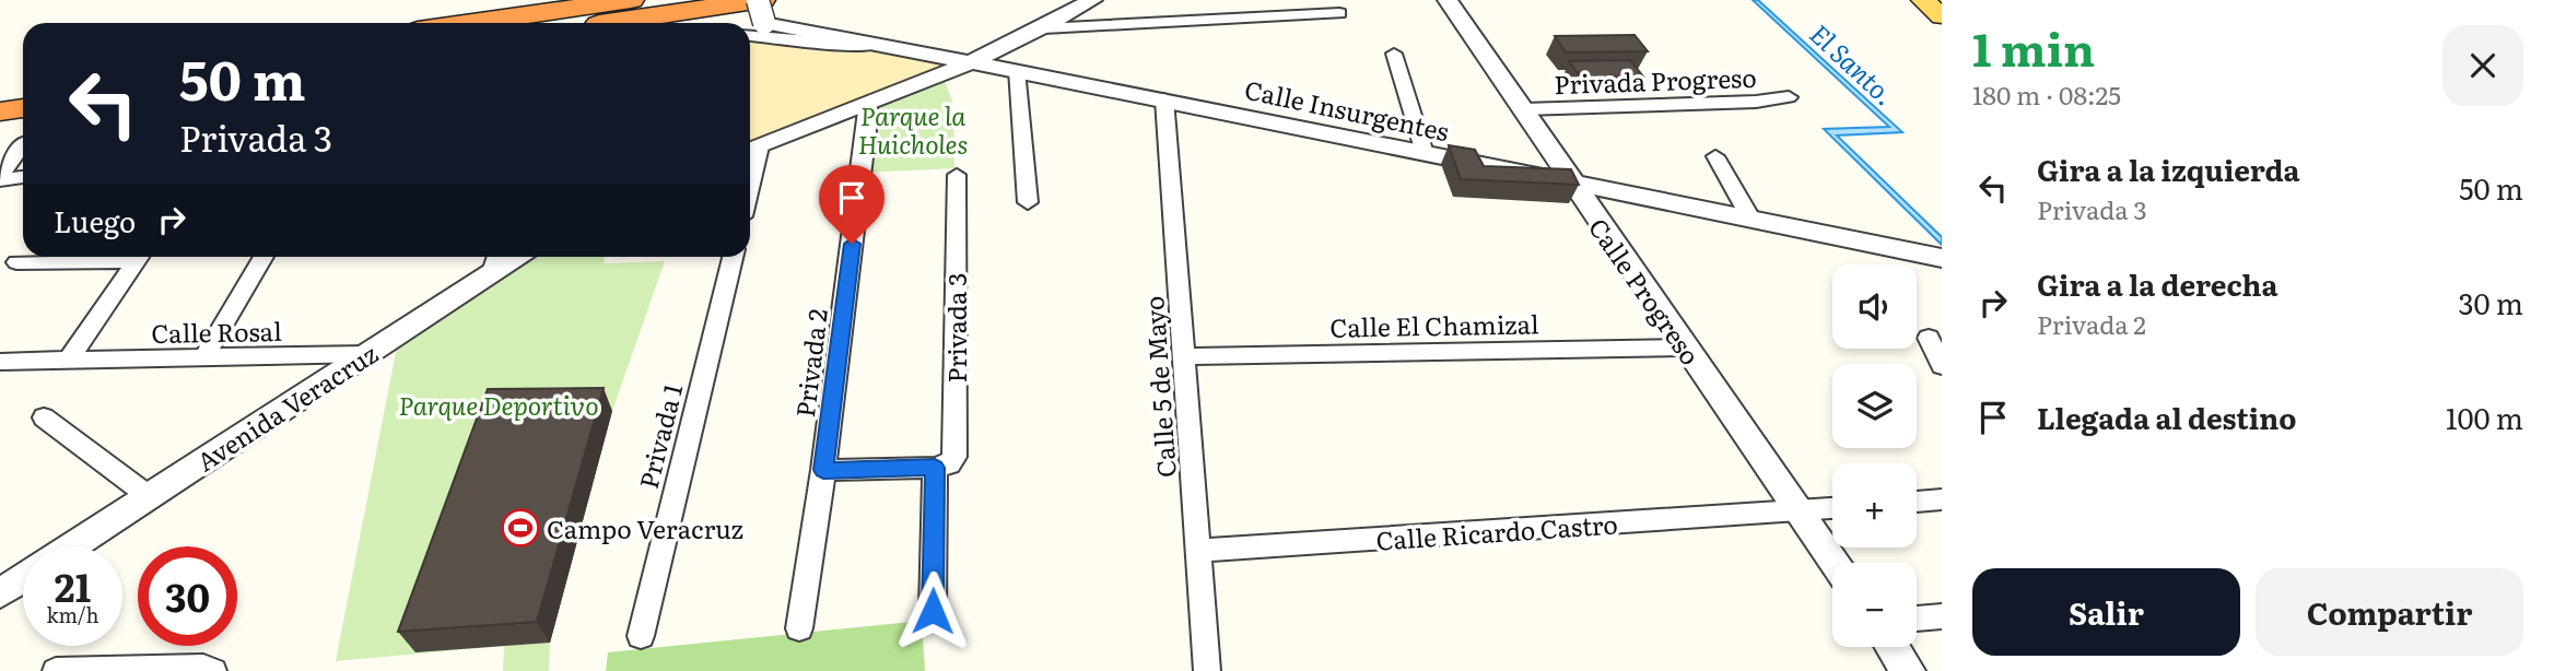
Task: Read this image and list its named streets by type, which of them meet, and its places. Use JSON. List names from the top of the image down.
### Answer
{
  "streets": {
    "street": [
      "Privada Progreso",
      "Calle Insurgentes",
      "Calle Progreso",
      "Calle El Chamizal",
      "Privada 3",
      "Calle Rosal",
      "Privada 2",
      "Calle 5 de Mayo",
      "Avenida Veracruz",
      "Privada 1",
      "Calle Ricardo Castro"
    ]
  },
  "crossings": [
    ["Privada Progreso", "Calle Progreso"],
    ["Calle Insurgentes", "Calle Progreso"],
    ["Calle Insurgentes", "Calle 5 de Mayo"],
    ["Calle Progreso", "Calle El Chamizal"],
    ["Calle Progreso", "Calle Ricardo Castro"],
    ["Calle El Chamizal", "Calle 5 de Mayo"],
    ["Calle Rosal", "Avenida Veracruz"],
    ["Calle 5 de Mayo", "Calle Ricardo Castro"]
  ],
  "water": ["El Santo."],
  "parks": ["Parque la Huicholes", "Parque Deportivo"],
  "places": {
    "sports": ["Campo Veracruz"]
  },
  "page": {
    "heading": ["1 min", "180 m · 08:25"],
    "turn": ["50 m", "Privada 3"],
    "list": [
      {
        "name": "Gira a la izquierda",
        "note": "Privada 3",
        "value": "50 m"
      },
      {
        "name": "Gira a la derecha",
        "note": "Privada 2",
        "value": "30 m"
      },
      {
        "name": "Llegada al destino",
        "value": "100 m"
      }
    ],
    "then": "Luego",
    "map_buttons": ["+", "−"],
    "speed": "21 km/h",
    "limit": "30",
    "buttons": ["Salir", "Compartir"]
  }
}
